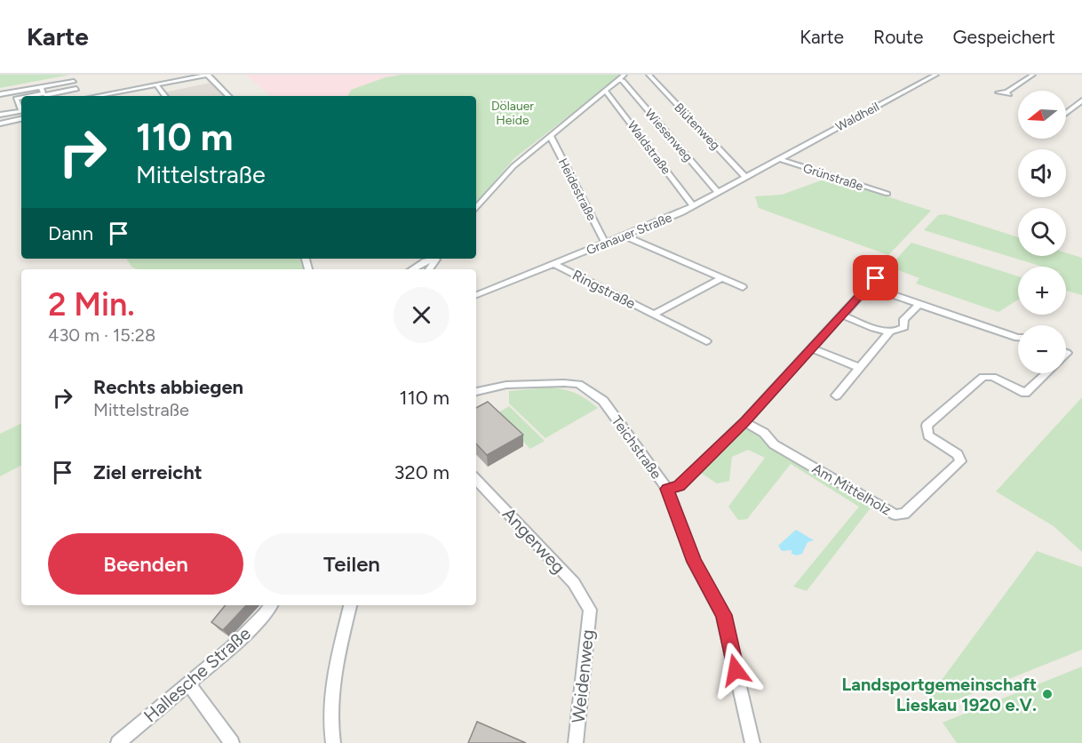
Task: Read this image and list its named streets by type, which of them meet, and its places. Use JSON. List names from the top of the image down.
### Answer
{
  "streets": {
    "street": [
      "Waldheil",
      "Blütenweg",
      "Wiesenweg",
      "Waldstraße",
      "Grünstraße",
      "Heidestraße",
      "Granauer Straße",
      "Ringstraße",
      "Teichstraße",
      "Am Mittelholz",
      "Angerweg",
      "Hallesche Straße",
      "Weidenweg"
    ]
  },
  "crossings": [
    ["Waldheil", "Grünstraße"],
    ["Waldheil", "Granauer Straße"],
    ["Blütenweg", "Granauer Straße"],
    ["Wiesenweg", "Granauer Straße"],
    ["Waldstraße", "Granauer Straße"],
    ["Grünstraße", "Granauer Straße"],
    ["Heidestraße", "Granauer Straße"],
    ["Granauer Straße", "Ringstraße"],
    ["Angerweg", "Weidenweg"]
  ],
  "parks": ["Dölauer Heide"],
  "places": ["Landsportgemeinschaft Lieskau 1920 e.V."],
  "north": "left",
  "page": {
    "header": "Karte",
    "nav": ["Karte", "Route", "Gespeichert"],
    "map_buttons": ["+", "−"],
    "turn": ["110 m", "Mittelstraße"],
    "then": "Dann",
    "heading": ["2 Min.", "430 m · 15:28"],
    "list": [
      {
        "name": "Rechts abbiegen",
        "note": "Mittelstraße",
        "value": "110 m"
      },
      {
        "name": "Ziel erreicht",
        "value": "320 m"
      }
    ],
    "buttons": ["Beenden", "Teilen"]
  }
}
